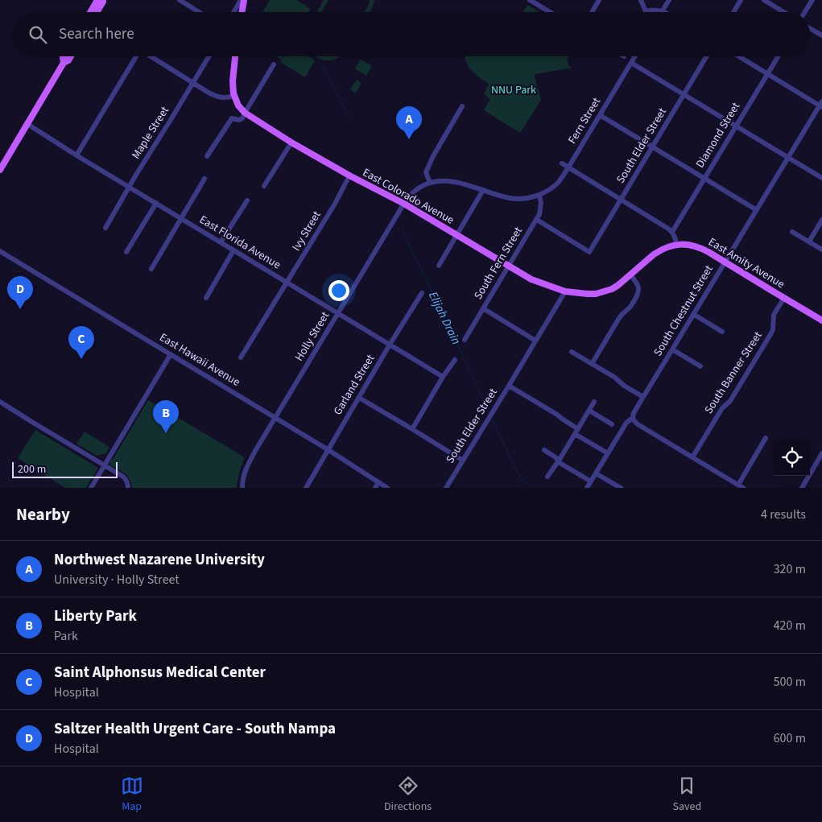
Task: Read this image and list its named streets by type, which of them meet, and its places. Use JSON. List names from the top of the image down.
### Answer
{
  "streets": {
    "main road": ["East Colorado Avenue", "East Amity Avenue"],
    "street": [
      "Fern Street",
      "Maple Street",
      "Diamond Street",
      "South Elder Street",
      "Ivy Street",
      "East Florida Avenue",
      "South Fern Street",
      "South Chestnut Street",
      "Holly Street",
      "East Hawaii Avenue",
      "South Banner Street",
      "Garland Street"
    ]
  },
  "crossings": [
    ["Fern Street", "South Fern Street"],
    ["Maple Street", "East Florida Avenue"],
    ["South Elder Street", "East Colorado Avenue"],
    ["South Elder Street", "South Fern Street"],
    ["East Colorado Avenue", "Ivy Street"],
    ["East Colorado Avenue", "South Fern Street"],
    ["East Colorado Avenue", "Holly Street"],
    ["Ivy Street", "East Florida Avenue"],
    ["East Florida Avenue", "Holly Street"],
    ["East Florida Avenue", "Garland Street"],
    ["East Amity Avenue", "South Chestnut Street"],
    ["East Amity Avenue", "South Banner Street"],
    ["Holly Street", "East Hawaii Avenue"],
    ["East Hawaii Avenue", "Garland Street"]
  ],
  "water": ["Elijah Drain"],
  "parks": ["NNU Park"],
  "scale_bar": "200 m",
  "page": {
    "search": "Search here",
    "pins": [
      "A",
      "D",
      "C",
      "B"
    ],
    "scale": "200 m",
    "heading": ["Nearby", "4 results"],
    "list": [
      {
        "mark": "A",
        "name": "Northwest Nazarene University",
        "note": "University · Holly Street",
        "value": "320 m"
      },
      {
        "mark": "B",
        "name": "Liberty Park",
        "note": "Park",
        "value": "420 m"
      },
      {
        "mark": "C",
        "name": "Saint Alphonsus Medical Center",
        "note": "Hospital",
        "value": "500 m"
      },
      {
        "mark": "D",
        "name": "Saltzer Health Urgent Care - South Nampa",
        "note": "Hospital",
        "value": "600 m"
      }
    ],
    "nav": ["Map", "Directions", "Saved"]
  }
}
